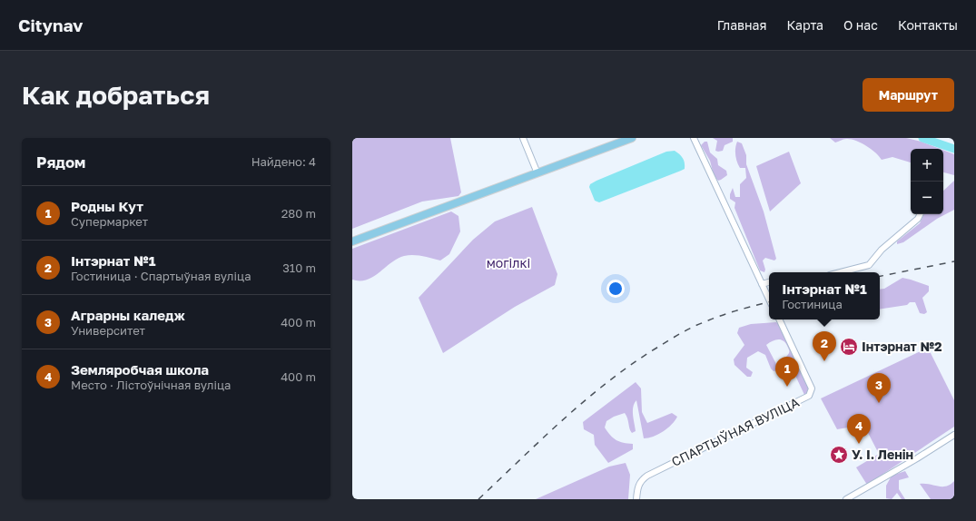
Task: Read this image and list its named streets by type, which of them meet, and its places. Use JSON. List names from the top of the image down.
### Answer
{
  "streets": {
    "street": ["СПАРТЫЎНАЯ ВУЛІЦА"]
  },
  "parks": ["могілкі"],
  "places": {
    "hotel": ["Інтэрнат №2"],
    "place": ["У. І. Ленін"]
  },
  "page": {
    "header": "Citynav",
    "nav": [
      "Главная",
      "Карта",
      "О нас",
      "Контакты"
    ],
    "buttons": "Маршрут",
    "title": "Как добраться",
    "heading": ["Рядом", "Найдено: 4"],
    "map_buttons": ["+", "−"],
    "list": [
      {
        "mark": "1",
        "name": "Родны Кут",
        "note": "Супермаркет",
        "value": "280 m"
      },
      {
        "mark": "2",
        "name": "Інтэрнат №1",
        "note": "Гостиница · Спартыўная вуліца",
        "value": "310 m"
      },
      {
        "mark": "3",
        "name": "Аграрны каледж",
        "note": "Университет",
        "value": "400 m"
      },
      {
        "mark": "4",
        "name": "Земляробчая школа",
        "note": "Место · Лістоўнічная вуліца",
        "value": "400 m"
      }
    ],
    "popup": ["Інтэрнат №1", "Гостиница"],
    "pins": [
      "2",
      "1",
      "3",
      "4"
    ]
  }
}
